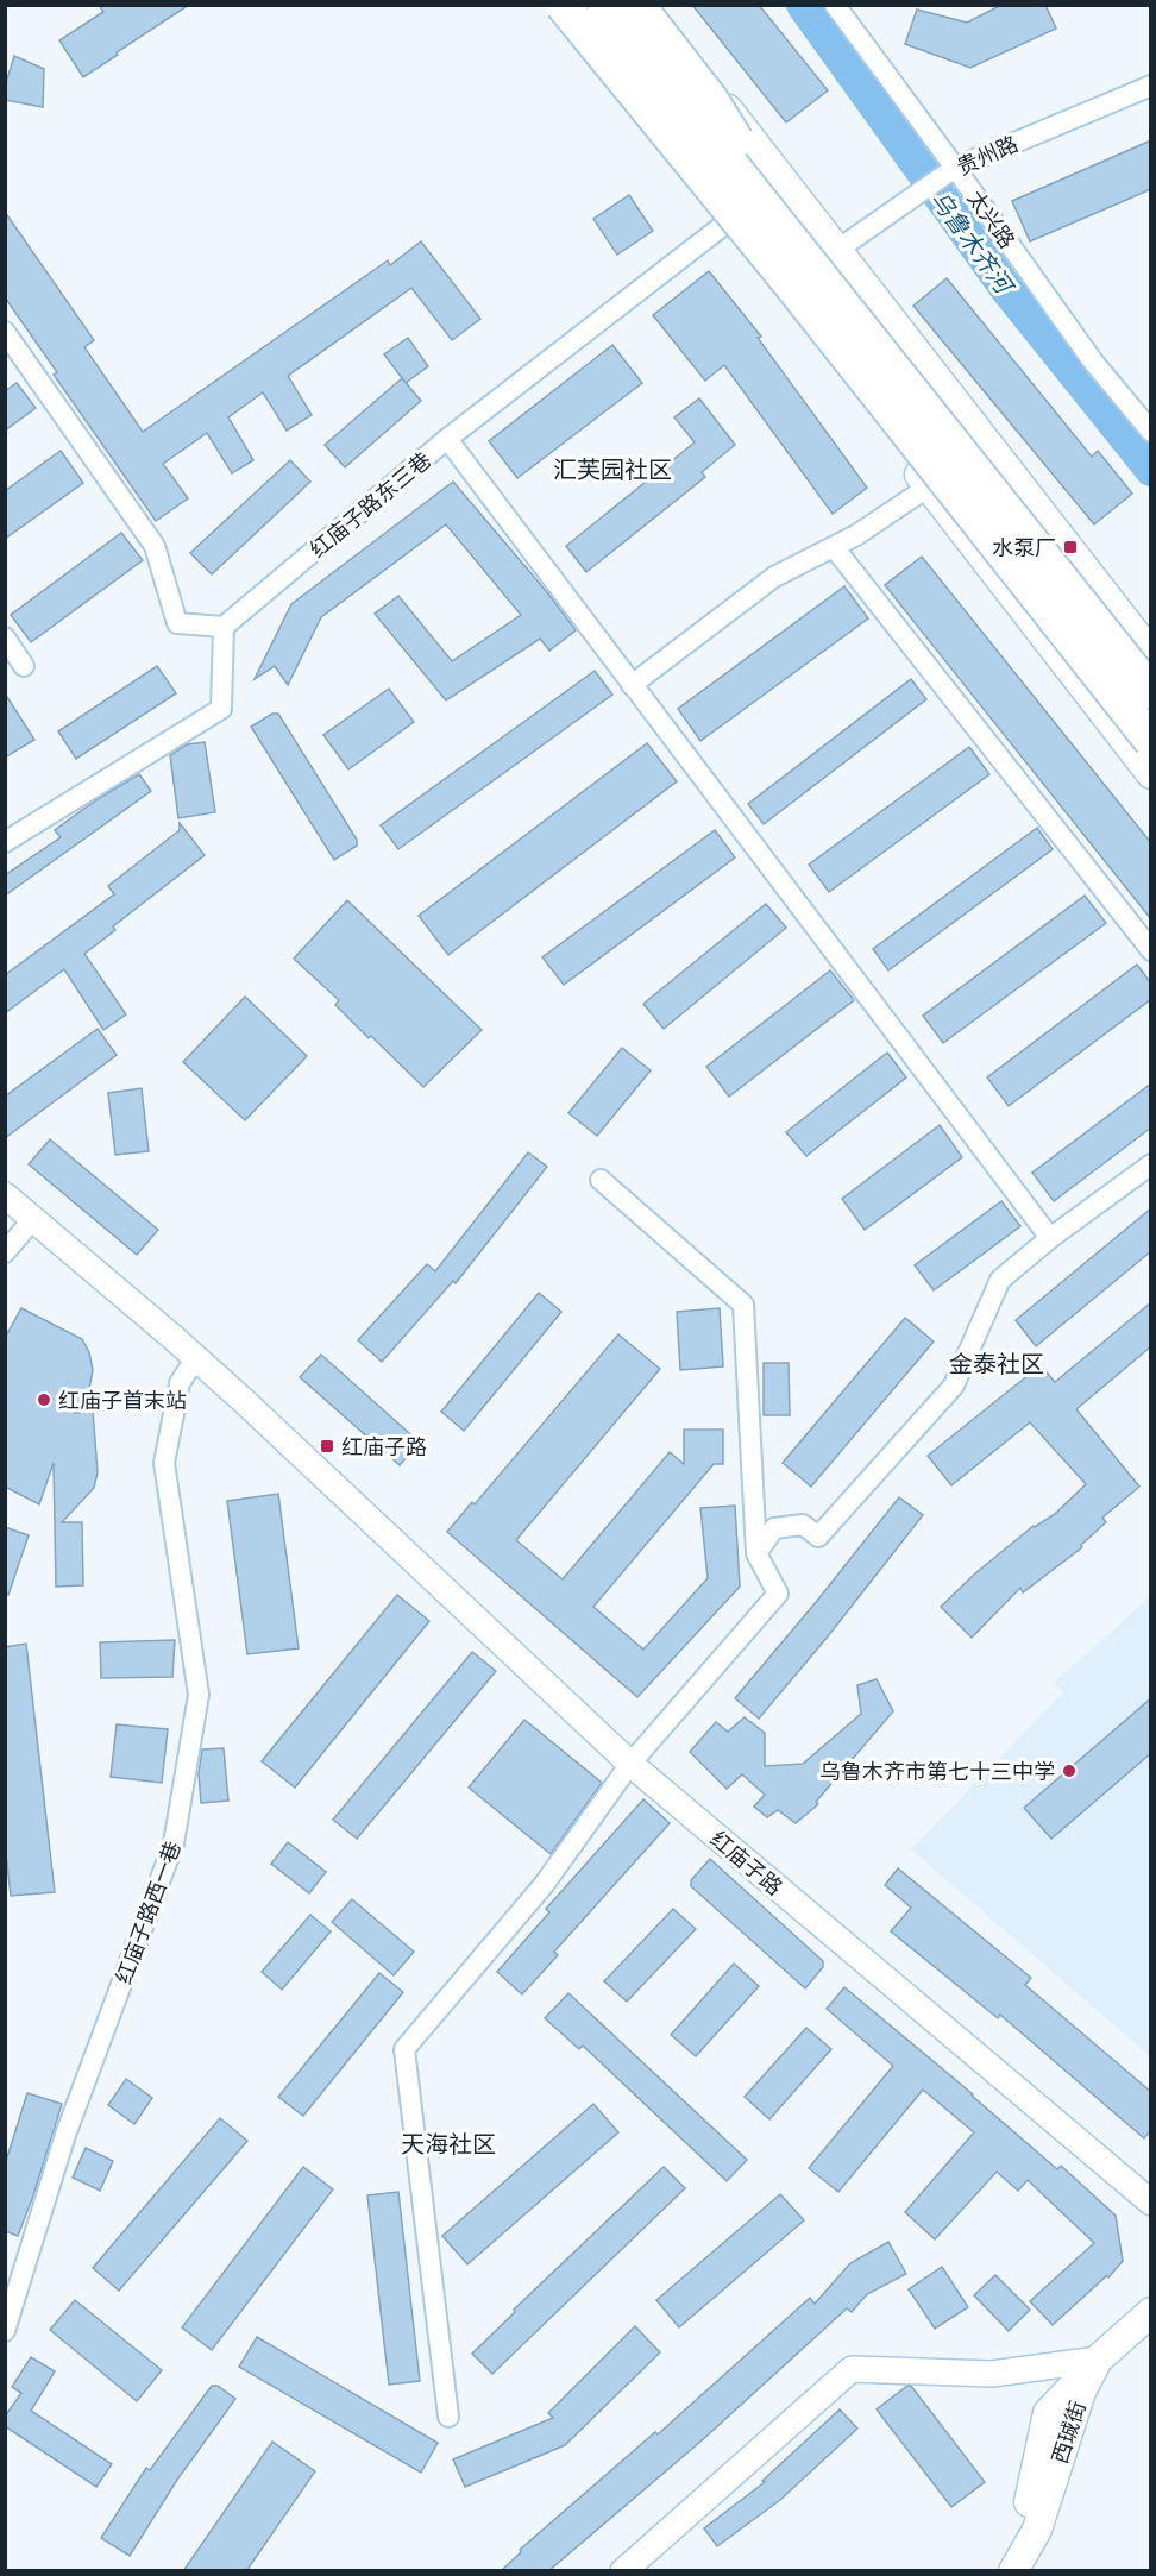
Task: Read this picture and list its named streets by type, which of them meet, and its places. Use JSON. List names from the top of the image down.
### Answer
{
  "streets": {
    "main road": ["西珹街"],
    "street": [
      "贵州路",
      "太兴路",
      "红庙子路东三巷",
      "红庙子路",
      "红庙子路西一巷"
    ]
  },
  "crossings": [
    ["贵州路", "太兴路"],
    ["红庙子路", "红庙子路西一巷"]
  ],
  "districts": ["汇芙园社区", "金泰社区", "天海社区"],
  "water": ["乌鲁木齐河"],
  "places": {
    "transit": ["水泵厂", "红庙子路"],
    "other": ["红庙子首末站", "乌鲁木齐市第七十三中学"]
  }
}
